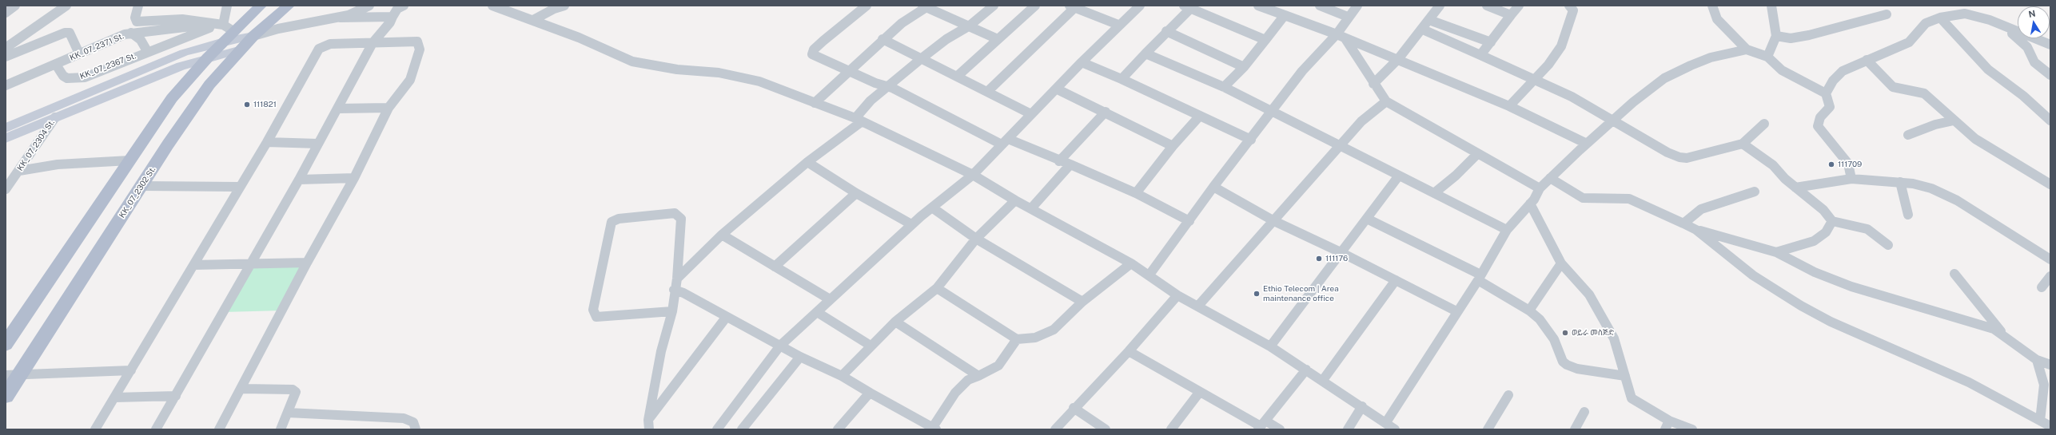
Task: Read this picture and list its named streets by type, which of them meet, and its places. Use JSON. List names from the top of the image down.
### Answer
{
  "streets": {
    "main road": ["KK_07_2302 St."],
    "street": ["KK_07_2371 St.", "KK_07_2367 St.", "KK_07_2304 St."]
  },
  "crossings": [
    ["KK_07_2371 St.", "KK_07_2367 St."]
  ],
  "places": [
    "111821",
    "111709",
    "111176",
    "Ethio Telecom | Area maintenance office",
    "ወይራ መስጅድ"
  ],
  "north": "top"
}
